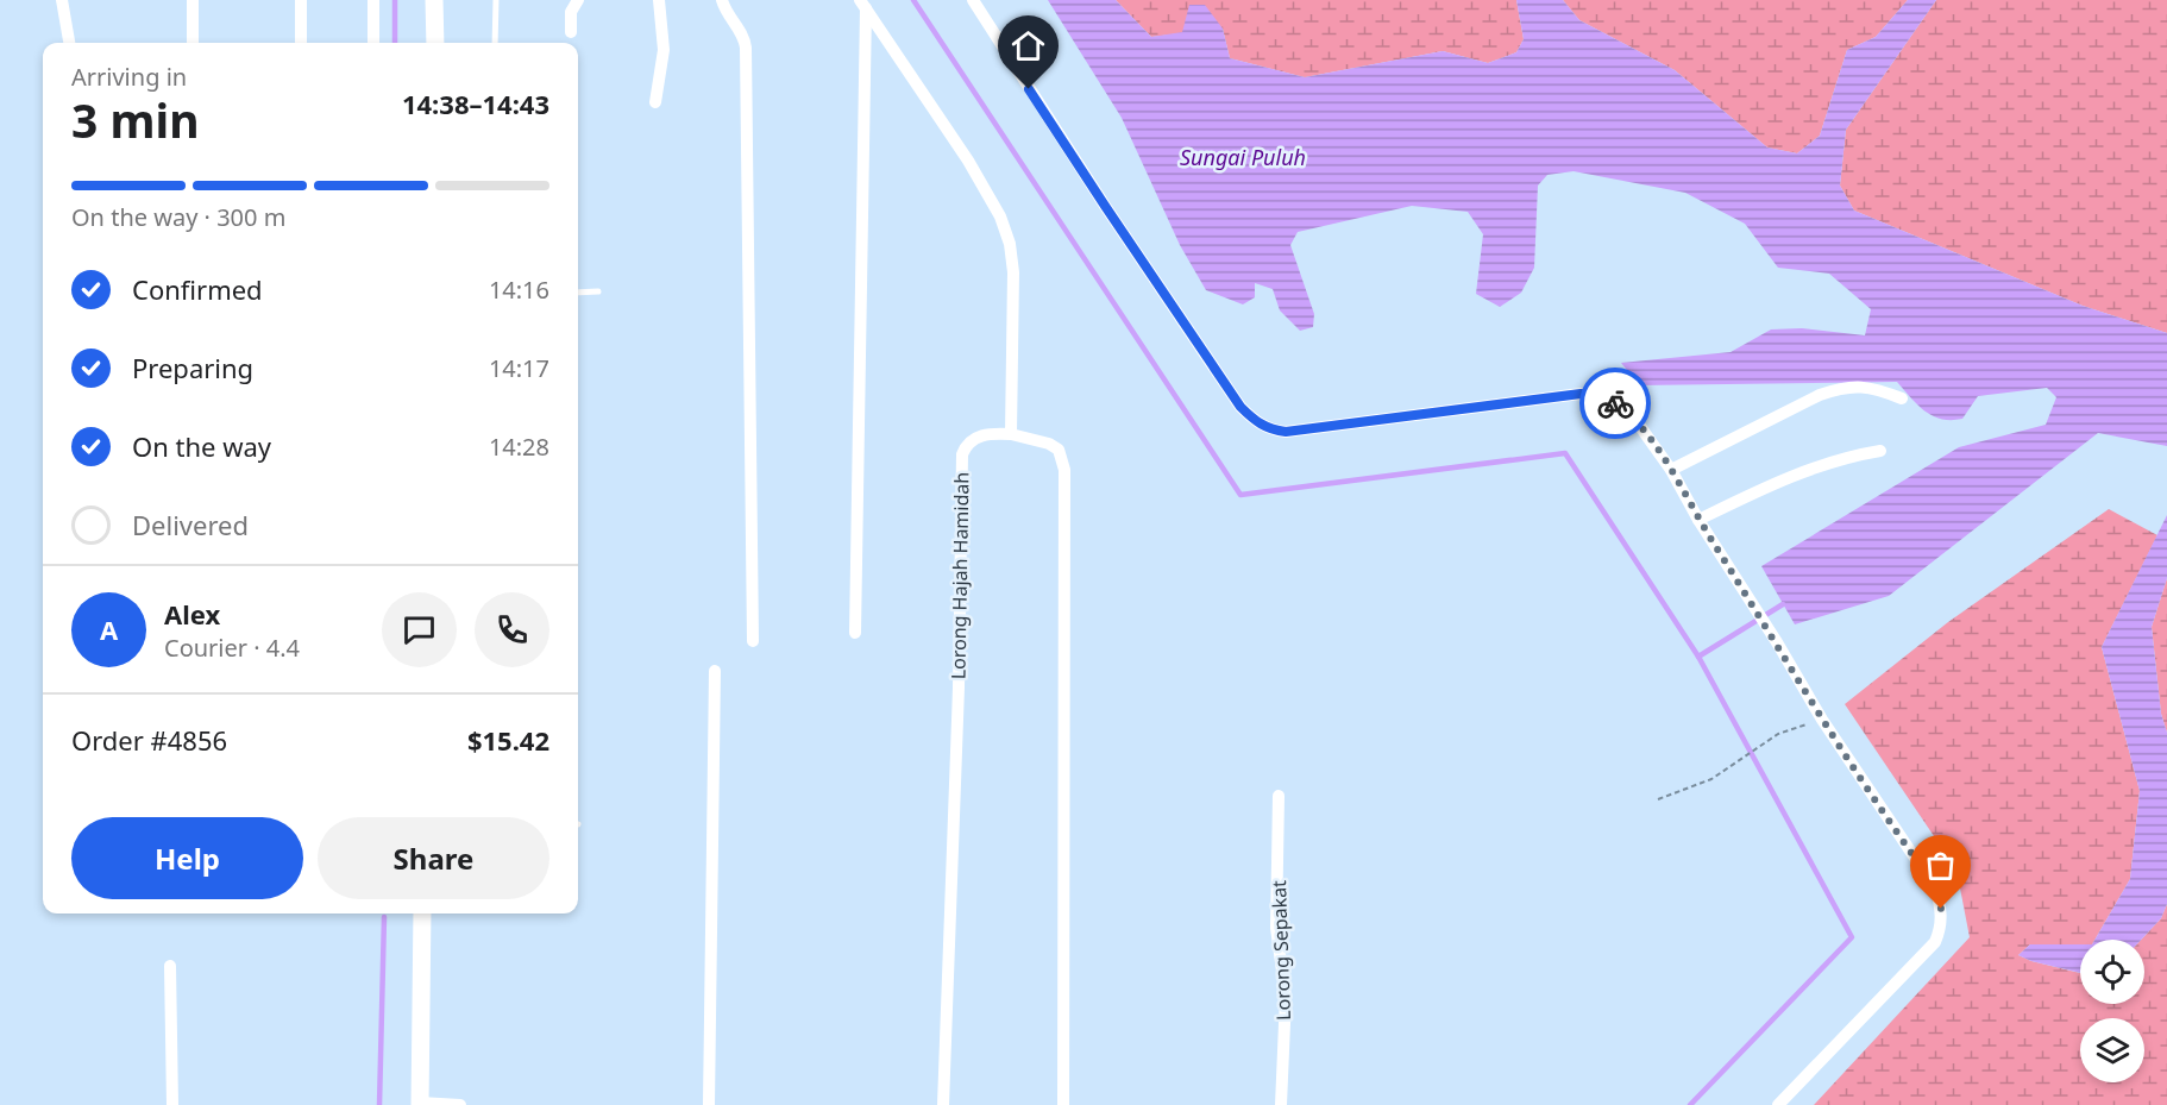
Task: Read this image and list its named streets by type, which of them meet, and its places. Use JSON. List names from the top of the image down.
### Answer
{
  "streets": {
    "street": ["Lorong Hajah Hamidah", "Lorong Sepakat"]
  },
  "water": ["Sungai Puluh"],
  "page": {
    "heading": ["3 min", "Arriving in", "14:38–14:43"],
    "panel": [
      "Alex",
      "Courier · 4.4",
      "Order #4856",
      "$15.42"
    ],
    "bar": "On the way · 300 m",
    "list": [
      ["Confirmed", "14:16"],
      ["Preparing", "14:17"],
      ["On the way", "14:28"],
      "Delivered"
    ],
    "round": "A",
    "buttons": ["Help", "Share"]
  }
}
